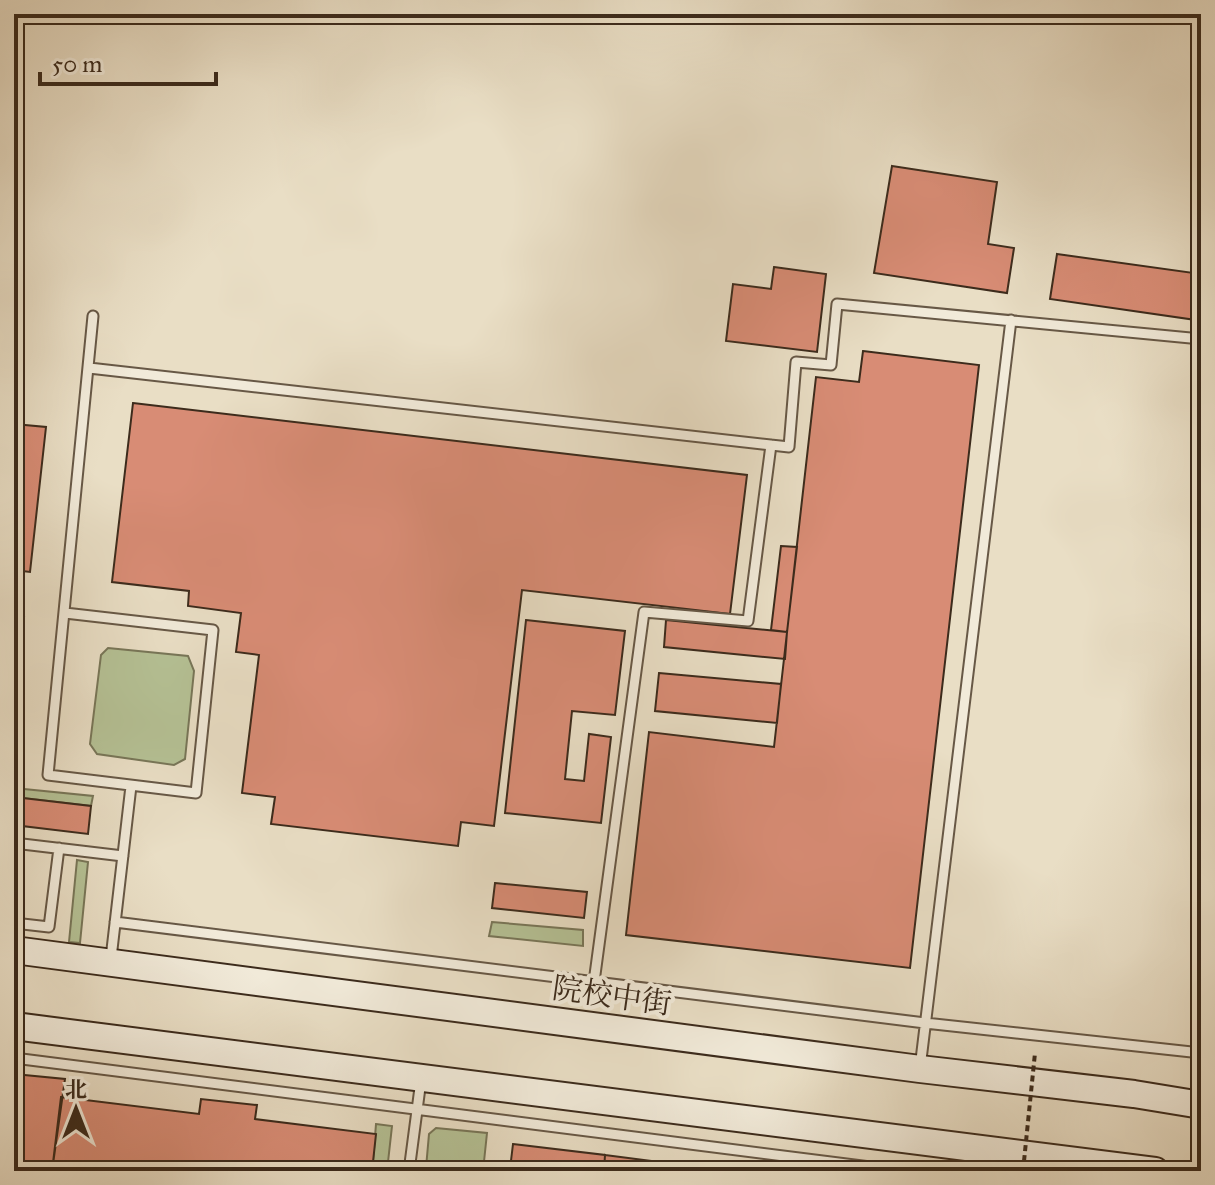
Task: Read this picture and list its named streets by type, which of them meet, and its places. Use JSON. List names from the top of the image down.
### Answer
{
  "streets": {
    "main road": ["院校中街"]
  },
  "scale_bar": "50 m",
  "north": "top"
}
